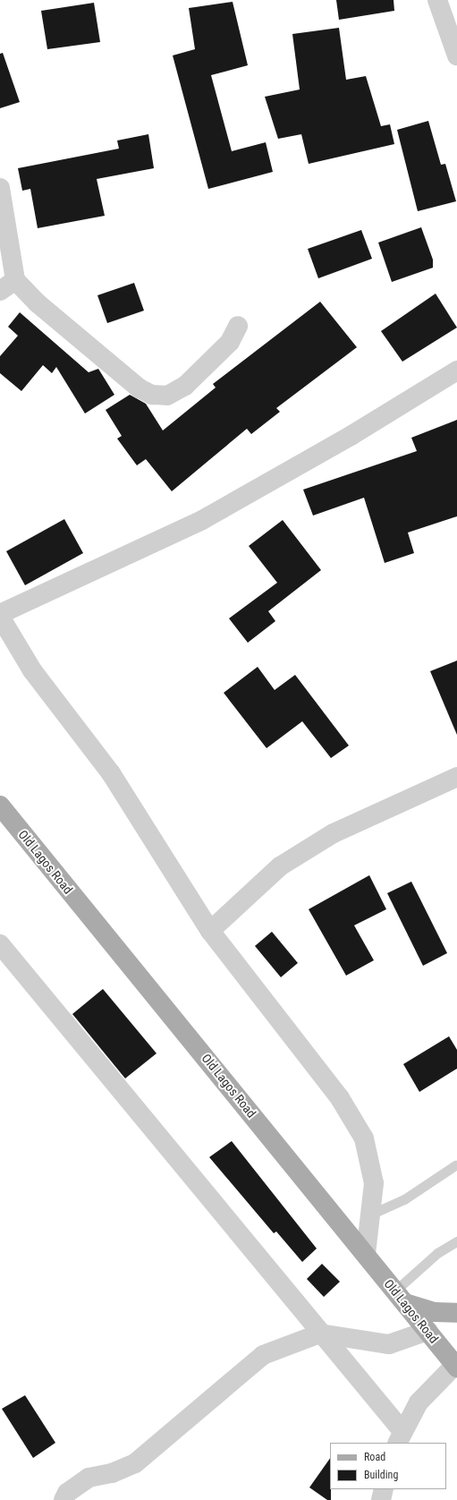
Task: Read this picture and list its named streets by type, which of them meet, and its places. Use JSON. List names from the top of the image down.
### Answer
{
  "streets": {
    "main road": ["Old Lagos Road"]
  },
  "legend": ["Road", "Building"]
}
